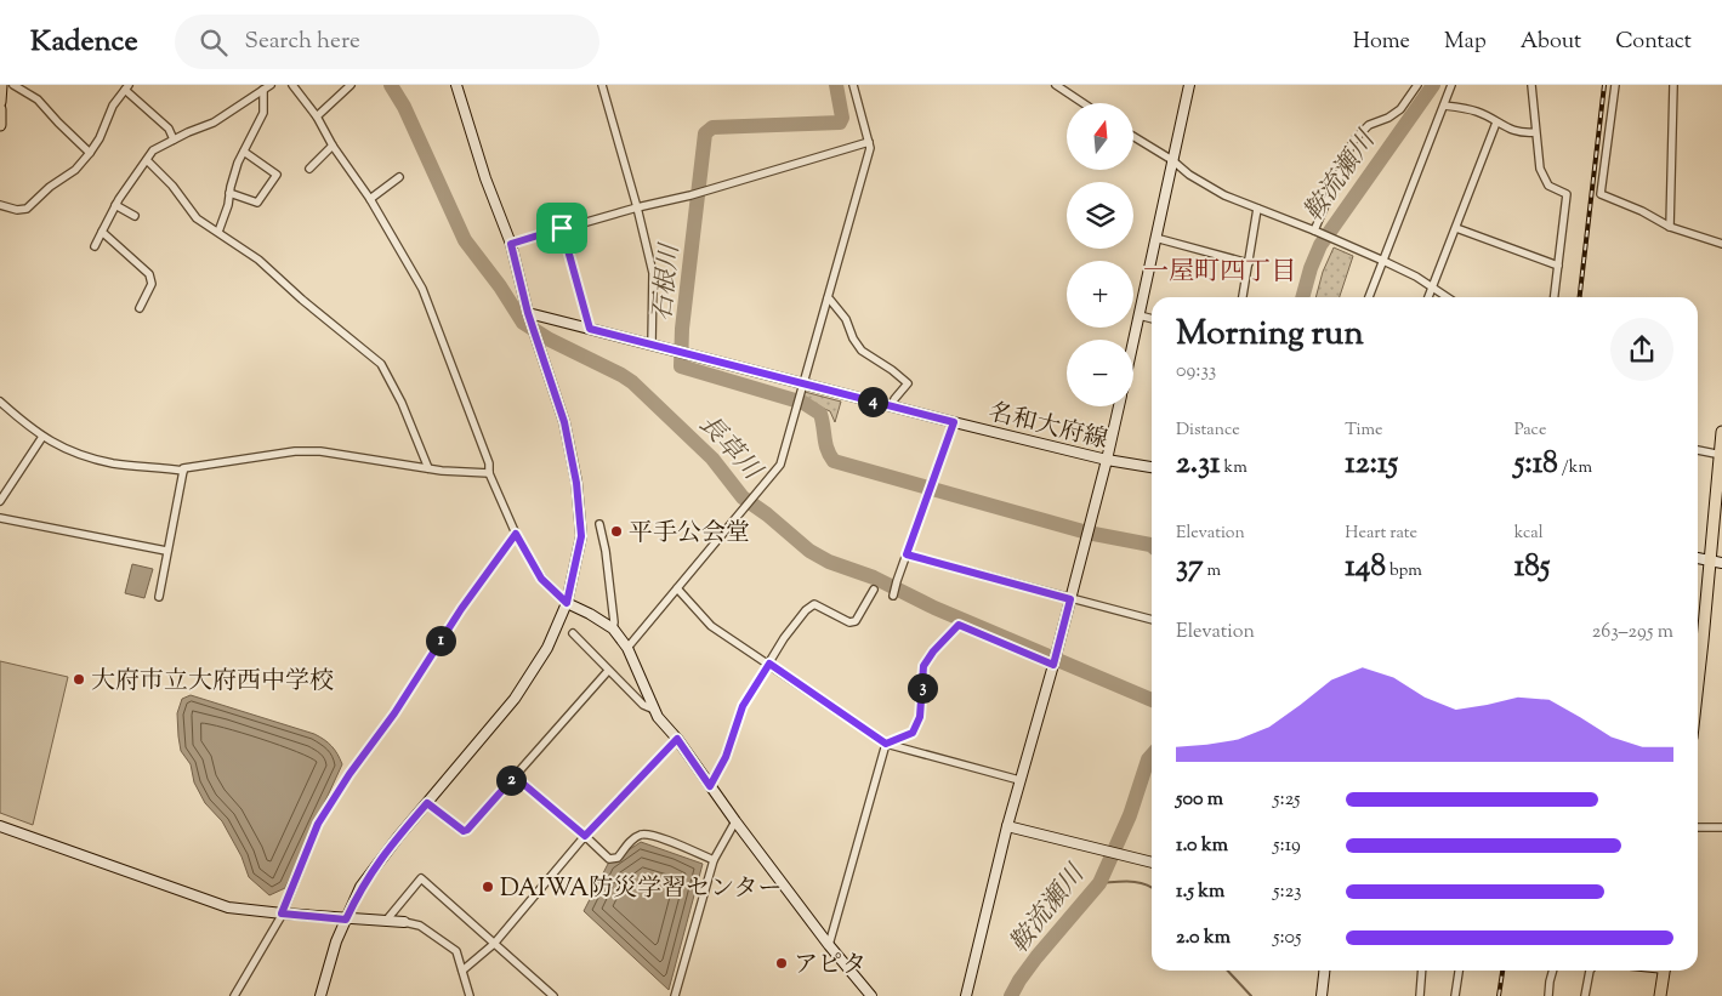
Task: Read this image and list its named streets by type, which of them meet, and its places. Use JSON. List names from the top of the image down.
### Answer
{
  "streets": {
    "street": ["名和大府線"]
  },
  "districts": ["一屋町四丁目"],
  "water": ["鞍流瀬川", "石根川", "長草川"],
  "places": [
    "平手公会堂",
    "大府市立大府西中学校",
    "DAIWA防災学習センター",
    "アピタ"
  ],
  "north": "top",
  "page": {
    "header": "Kadence",
    "search": "Search here",
    "nav": [
      "Home",
      "Map",
      "About",
      "Contact"
    ],
    "map_buttons": ["+", "−"],
    "heading": ["Morning run", "09:33"],
    "pins": [
      "4",
      "1",
      "3",
      "2"
    ],
    "stats": [
      ["Distance", "2.31 km"],
      ["Time", "12:15"],
      ["Pace", "5:18 /km"],
      ["Elevation", "37 m"],
      ["Heart rate", "148 bpm"],
      ["kcal", "185"]
    ],
    "chart": ["Elevation", "263–295 m"],
    "list": [
      {
        "name": "500 m",
        "note": "5:25"
      },
      {
        "name": "1.0 km",
        "note": "5:19"
      },
      {
        "name": "1.5 km",
        "note": "5:23"
      },
      {
        "name": "2.0 km",
        "note": "5:05"
      }
    ]
  }
}
